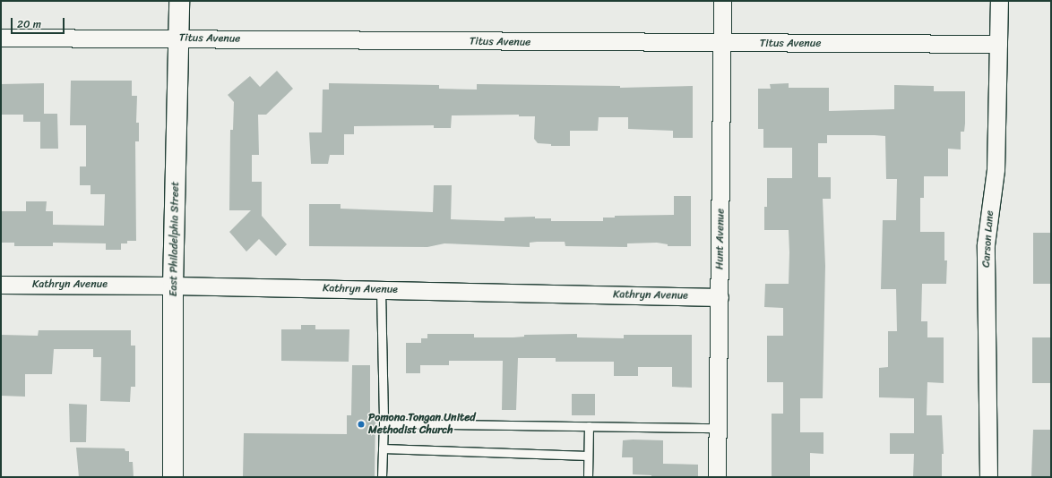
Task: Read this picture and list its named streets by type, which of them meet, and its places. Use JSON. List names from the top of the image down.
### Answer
{
  "streets": {
    "street": [
      "Titus Avenue",
      "East Philadelphia Street",
      "Hunt Avenue",
      "Carson Lane",
      "Kathryn Avenue"
    ]
  },
  "crossings": [
    ["Titus Avenue", "East Philadelphia Street"],
    ["Titus Avenue", "Hunt Avenue"],
    ["Titus Avenue", "Carson Lane"],
    ["East Philadelphia Street", "Kathryn Avenue"],
    ["Hunt Avenue", "Kathryn Avenue"]
  ],
  "places": ["Pomona Tongan United Methodist Church"],
  "scale_bar": "20 m"
}
